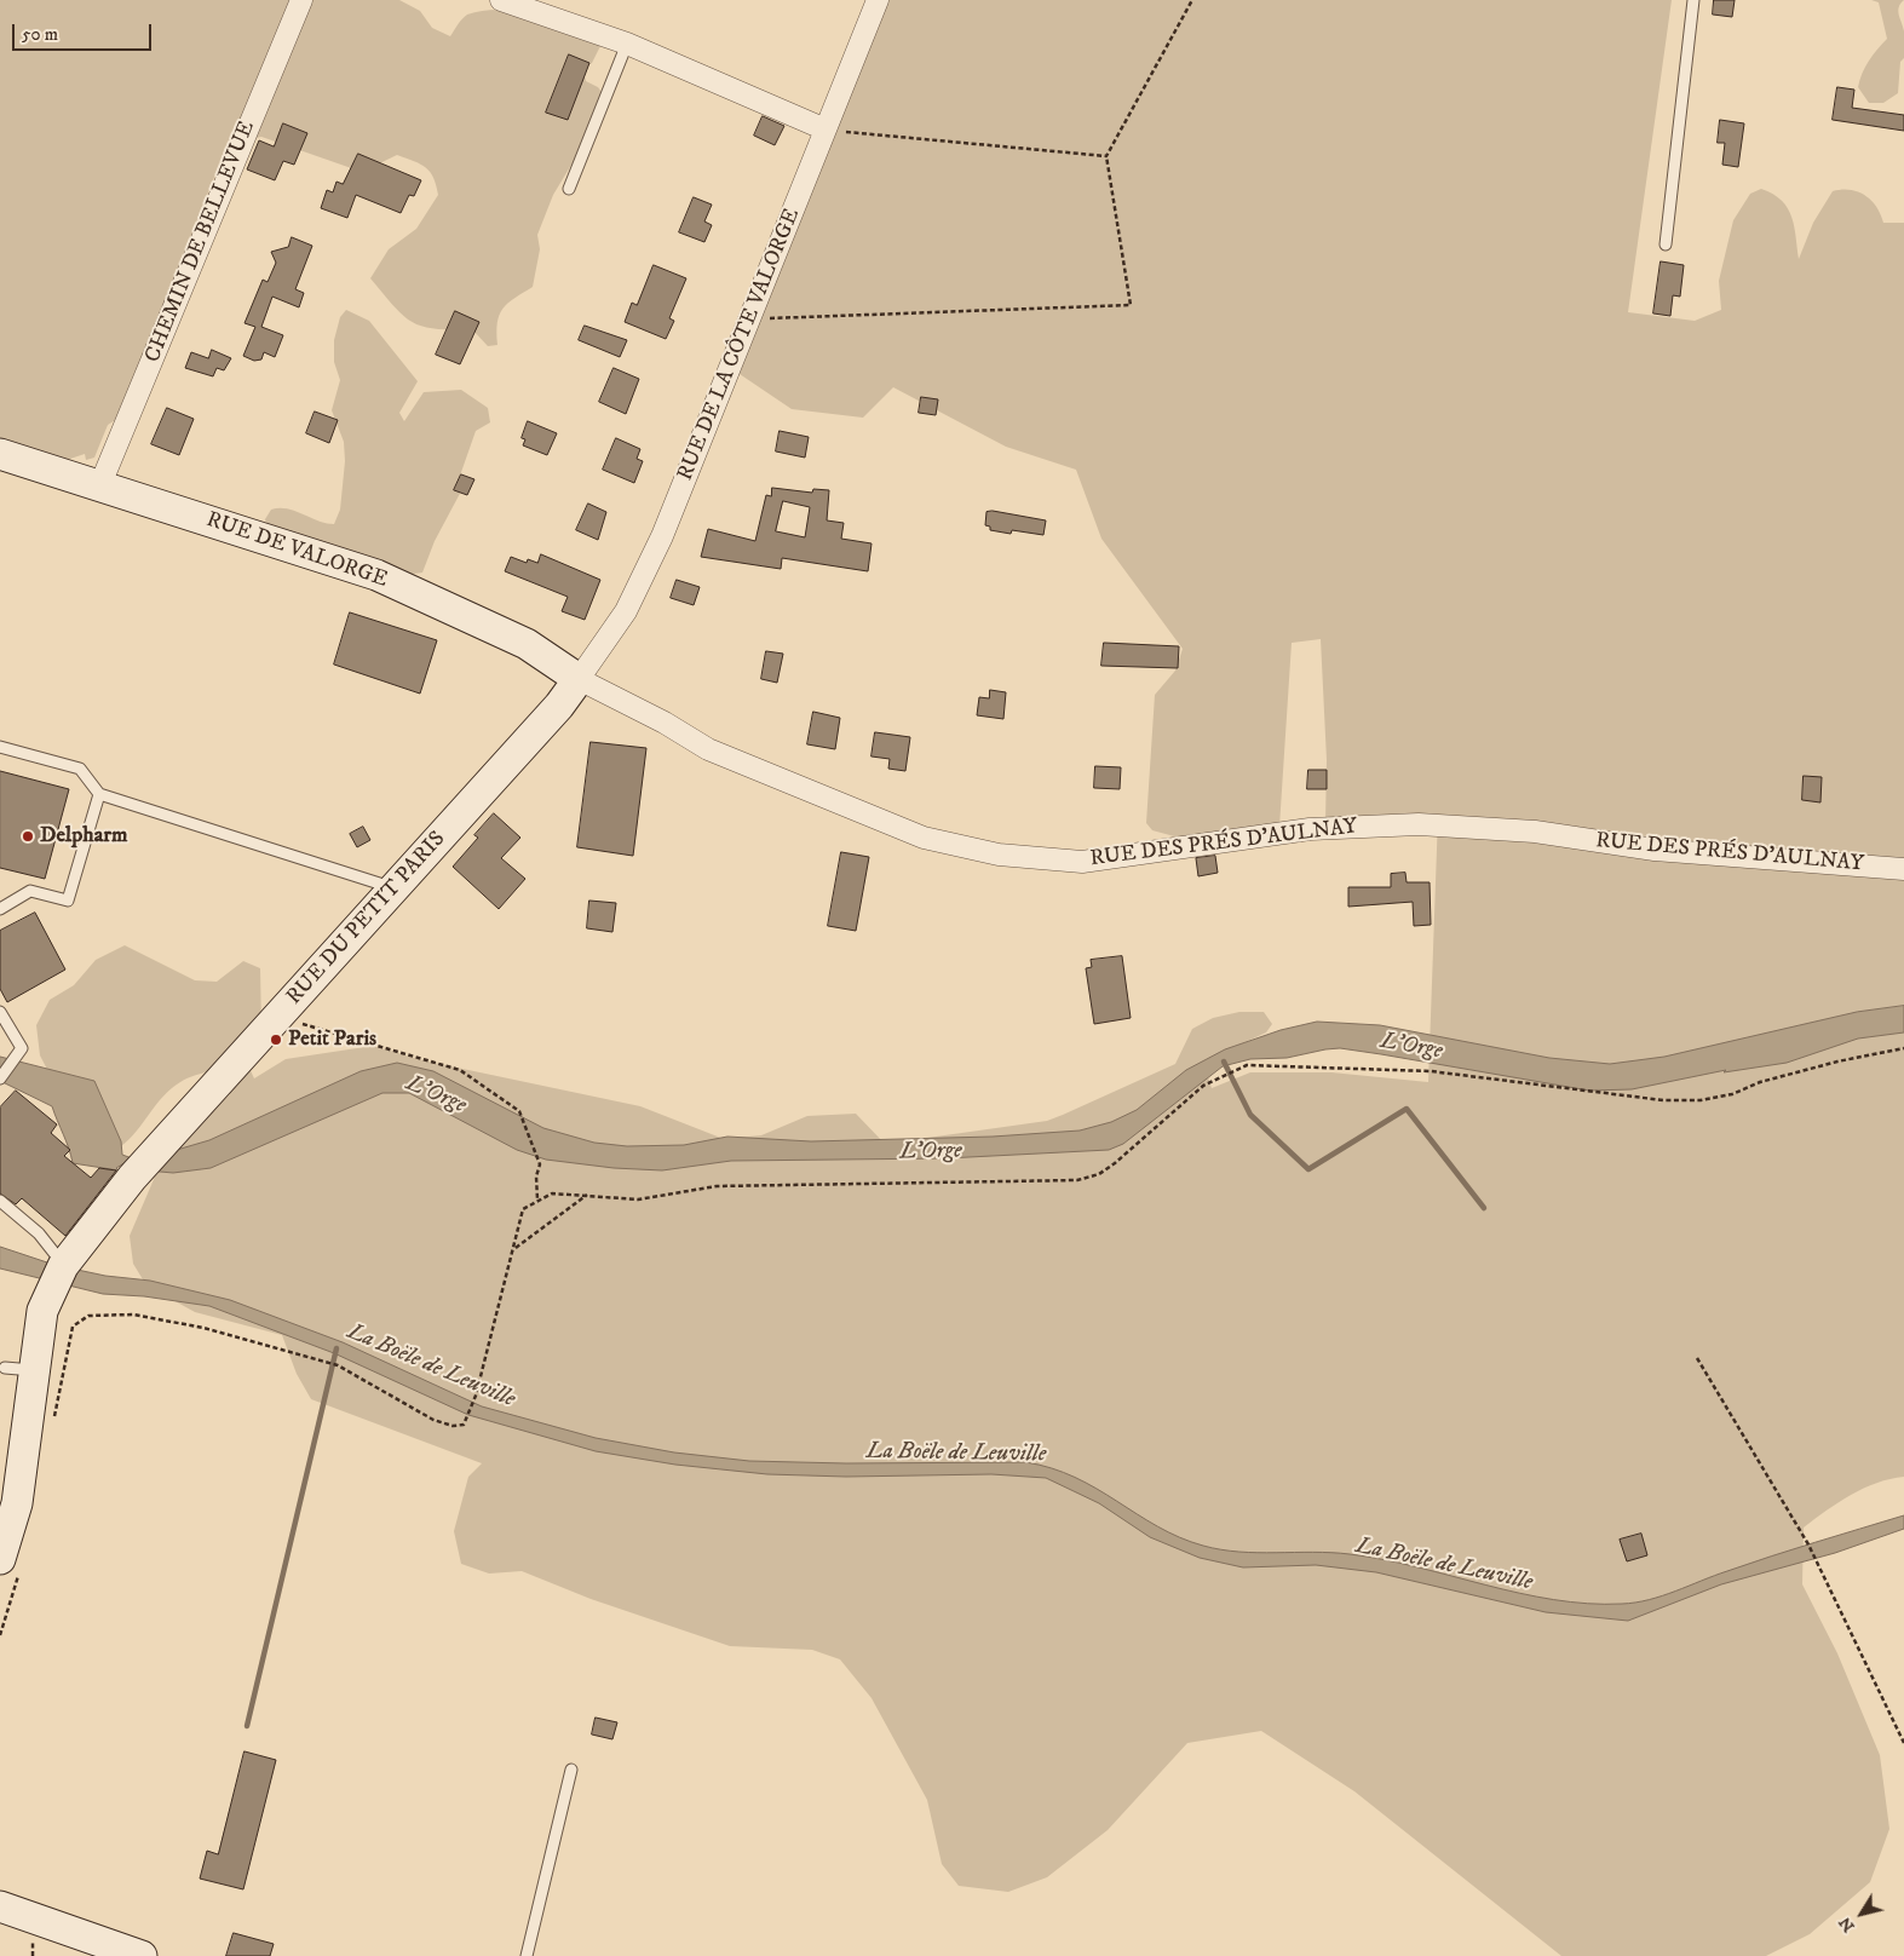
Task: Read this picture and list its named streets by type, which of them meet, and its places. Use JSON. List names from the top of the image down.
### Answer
{
  "streets": {
    "street": [
      "CHEMIN DE BELLEVUE",
      "RUE DE LA CÔTE VALORGE",
      "RUE DE VALORGE",
      "RUE DES PRÉS D'AULNAY",
      "RUE DU PETIT PARIS"
    ]
  },
  "crossings": [
    ["CHEMIN DE BELLEVUE", "RUE DE VALORGE"],
    ["RUE DE LA CÔTE VALORGE", "RUE DE VALORGE"],
    ["RUE DE LA CÔTE VALORGE", "RUE DES PRÉS D'AULNAY"],
    ["RUE DE LA CÔTE VALORGE", "RUE DU PETIT PARIS"],
    ["RUE DE VALORGE", "RUE DES PRÉS D'AULNAY"],
    ["RUE DE VALORGE", "RUE DU PETIT PARIS"],
    ["RUE DES PRÉS D'AULNAY", "RUE DU PETIT PARIS"]
  ],
  "water": ["L'Orge", "La Boële de Leuville"],
  "places": ["Delpharm", "Petit Paris"],
  "scale_bar": "50 m",
  "north": "bottom left"
}
